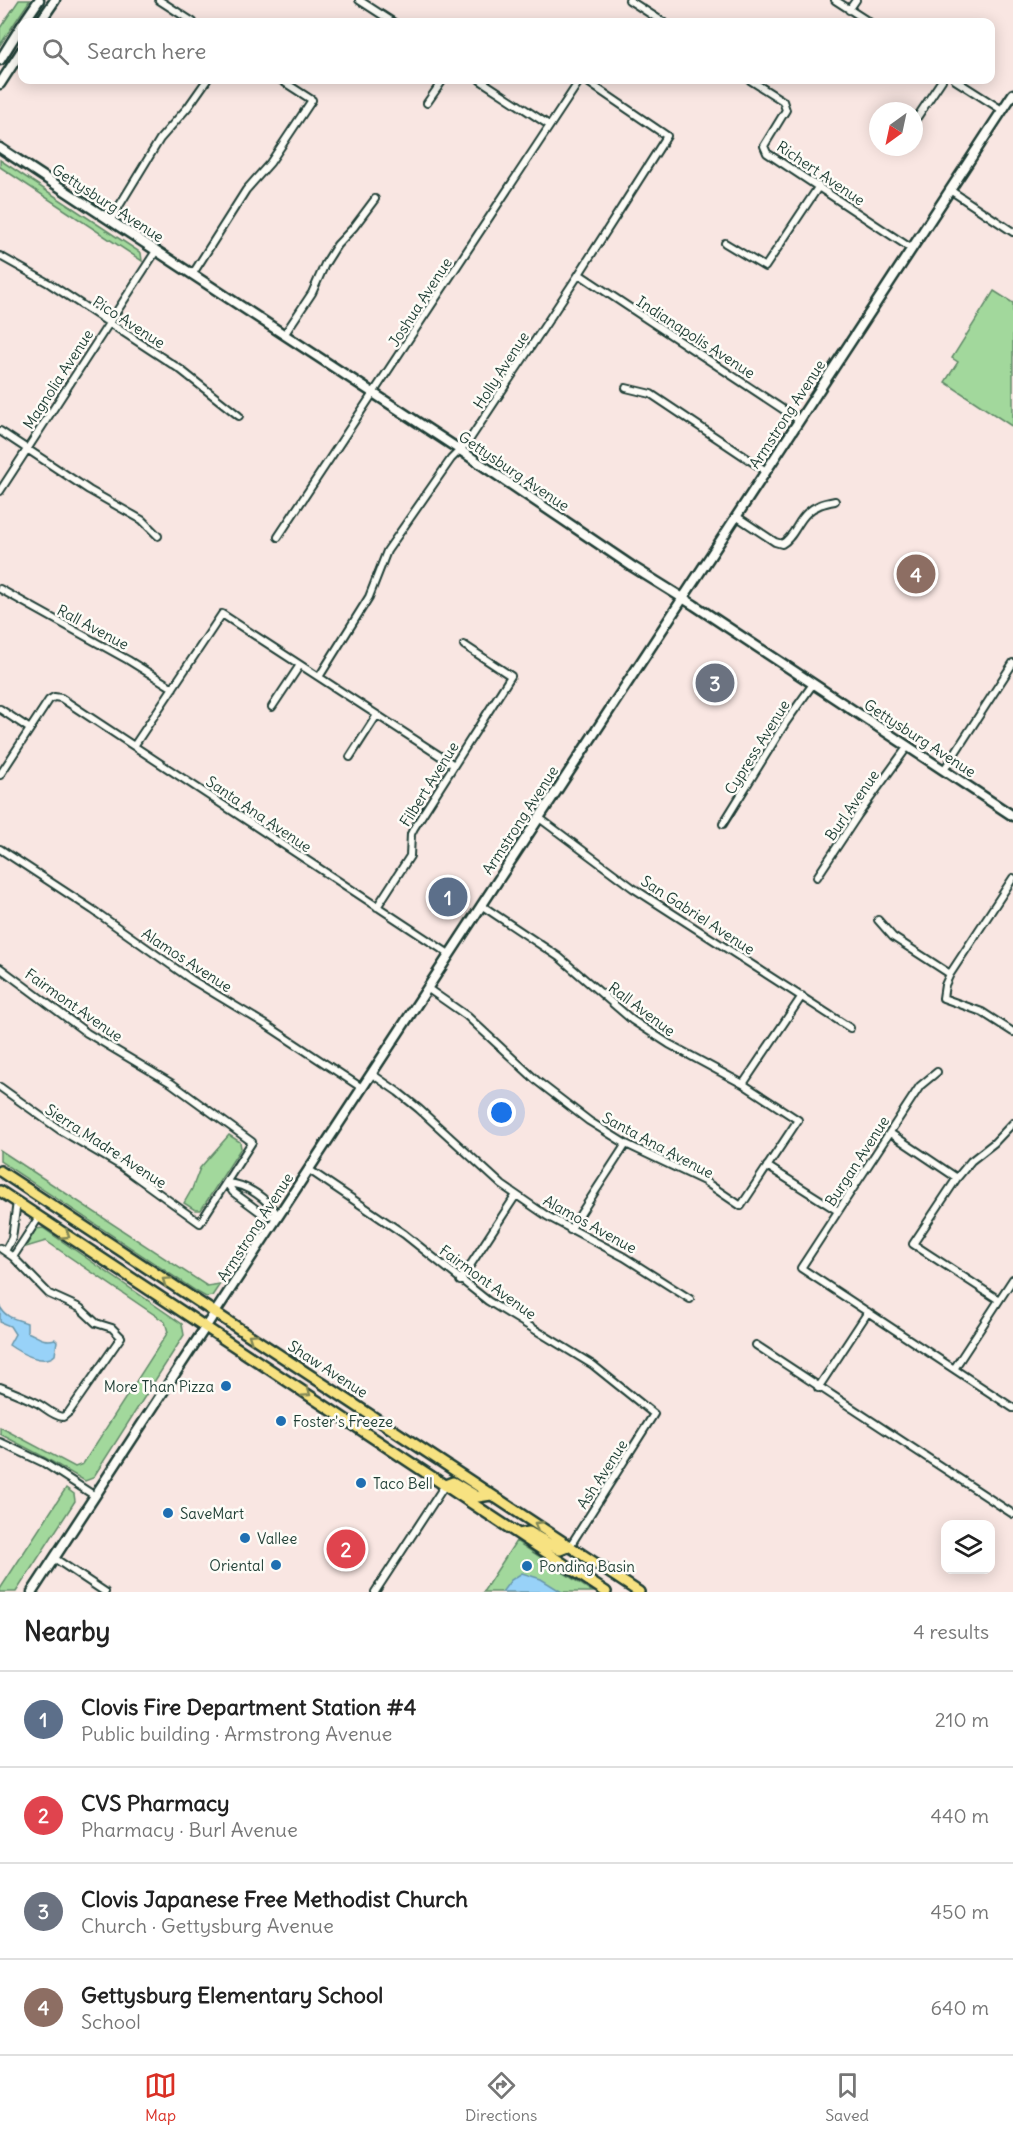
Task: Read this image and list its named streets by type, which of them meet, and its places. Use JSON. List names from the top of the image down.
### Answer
{
  "streets": {
    "main road": ["Shaw Avenue"],
    "street": [
      "Richert Avenue",
      "Gettysburg Avenue",
      "Joshua Avenue",
      "Pico Avenue",
      "Indianapolis Avenue",
      "Holly Avenue",
      "Magnolia Avenue",
      "Armstrong Avenue",
      "Rall Avenue",
      "Cypress Avenue",
      "Filbert Avenue",
      "Burl Avenue",
      "Santa Ana Avenue",
      "San Gabriel Avenue",
      "Alamos Avenue",
      "Fairmont Avenue",
      "Sierra Madre Avenue",
      "Burgan Avenue",
      "Ash Avenue"
    ]
  },
  "crossings": [
    ["Richert Avenue", "Armstrong Avenue"],
    ["Gettysburg Avenue", "Joshua Avenue"],
    ["Gettysburg Avenue", "Holly Avenue"],
    ["Gettysburg Avenue", "Magnolia Avenue"],
    ["Gettysburg Avenue", "Armstrong Avenue"],
    ["Gettysburg Avenue", "Cypress Avenue"],
    ["Gettysburg Avenue", "Burl Avenue"],
    ["Pico Avenue", "Magnolia Avenue"],
    ["Indianapolis Avenue", "Holly Avenue"],
    ["Indianapolis Avenue", "Armstrong Avenue"],
    ["Armstrong Avenue", "Rall Avenue"],
    ["Armstrong Avenue", "Santa Ana Avenue"],
    ["Armstrong Avenue", "San Gabriel Avenue"],
    ["Armstrong Avenue", "Alamos Avenue"],
    ["Armstrong Avenue", "Fairmont Avenue"],
    ["Armstrong Avenue", "Shaw Avenue"],
    ["Rall Avenue", "Santa Ana Avenue"],
    ["Filbert Avenue", "Santa Ana Avenue"],
    ["Fairmont Avenue", "Sierra Madre Avenue"],
    ["Fairmont Avenue", "Ash Avenue"],
    ["Shaw Avenue", "Ash Avenue"]
  ],
  "places": [
    "More Than Pizza",
    "Foster's Freeze",
    "Taco Bell",
    "SaveMart",
    "Vallee",
    "Oriental",
    "Ponding Basin"
  ],
  "north": "bottom left",
  "page": {
    "search": "Search here",
    "pins": [
      "4",
      "3",
      "1",
      "2"
    ],
    "heading": ["Nearby", "4 results"],
    "list": [
      {
        "mark": "1",
        "name": "Clovis Fire Department Station #4",
        "note": "Public building · Armstrong Avenue",
        "value": "210 m"
      },
      {
        "mark": "2",
        "name": "CVS Pharmacy",
        "note": "Pharmacy · Burl Avenue",
        "value": "440 m"
      },
      {
        "mark": "3",
        "name": "Clovis Japanese Free Methodist Church",
        "note": "Church · Gettysburg Avenue",
        "value": "450 m"
      },
      {
        "mark": "4",
        "name": "Gettysburg Elementary School",
        "note": "School",
        "value": "640 m"
      }
    ],
    "nav": ["Map", "Directions", "Saved"]
  }
}
